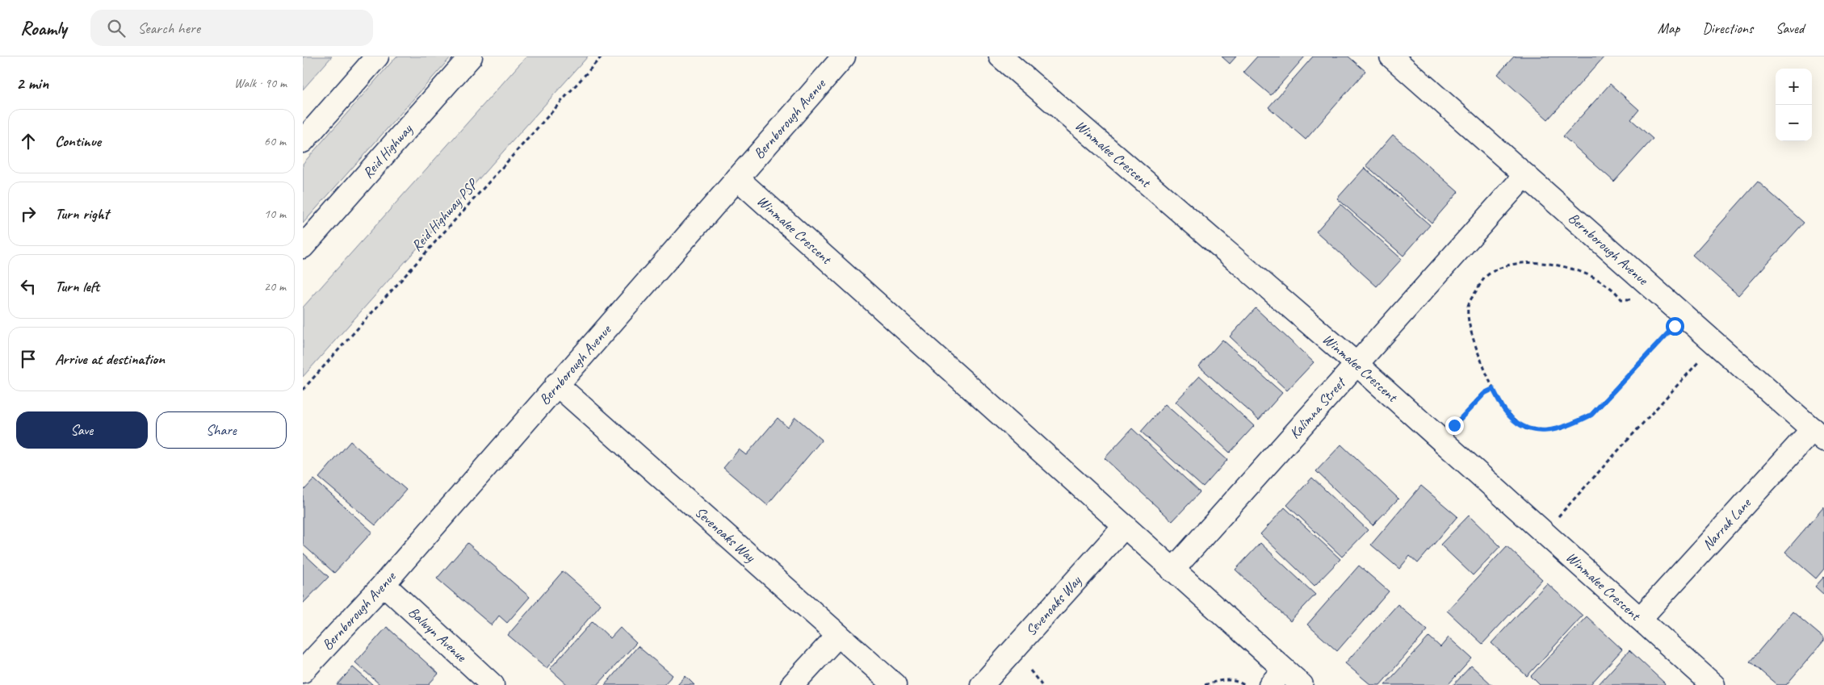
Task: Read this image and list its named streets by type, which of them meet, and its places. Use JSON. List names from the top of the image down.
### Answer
{
  "streets": {
    "main road": [
      "Bernborough Avenue",
      "Reid Highway",
      "Winmalee Crescent",
      "Kalimna Street",
      "Narrak Lane",
      "Sevenoaks Way",
      "Balwyn Avenue"
    ],
    "path": ["Reid Highway PSP"]
  },
  "crossings": [
    ["Bernborough Avenue", "Winmalee Crescent"],
    ["Bernborough Avenue", "Kalimna Street"],
    ["Bernborough Avenue", "Narrak Lane"],
    ["Bernborough Avenue", "Sevenoaks Way"],
    ["Bernborough Avenue", "Balwyn Avenue"],
    ["Winmalee Crescent", "Kalimna Street"],
    ["Winmalee Crescent", "Narrak Lane"],
    ["Winmalee Crescent", "Sevenoaks Way"]
  ],
  "page": {
    "header": "Roamly",
    "search": "Search here",
    "nav": ["Map", "Directions", "Saved"],
    "heading": ["2 min", "Walk · 90 m"],
    "map_buttons": ["+", "−"],
    "list": [
      ["Continue", "60 m"],
      ["Turn right", "10 m"],
      ["Turn left", "20 m"],
      "Arrive at destination"
    ],
    "buttons": ["Save", "Share"]
  }
}
